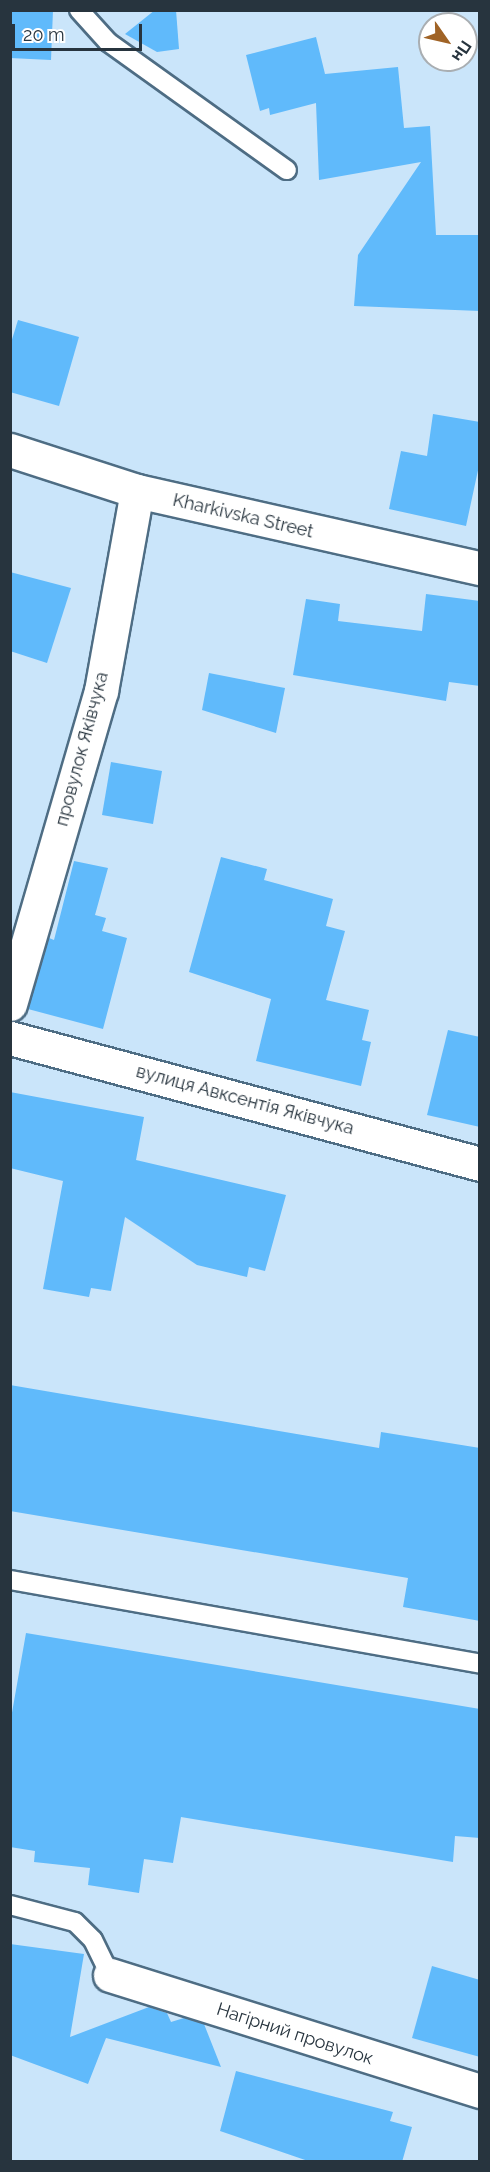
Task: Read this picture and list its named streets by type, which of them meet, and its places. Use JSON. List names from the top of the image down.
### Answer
{
  "streets": {
    "street": [
      "Kharkivska Street",
      "провулок Яківчука",
      "вулиця Авксентія Яківчука",
      "Нагірний провулок"
    ]
  },
  "crossings": [
    ["Kharkivska Street", "провулок Яківчука"]
  ],
  "scale_bar": "20 m",
  "north": "bottom right"
}
